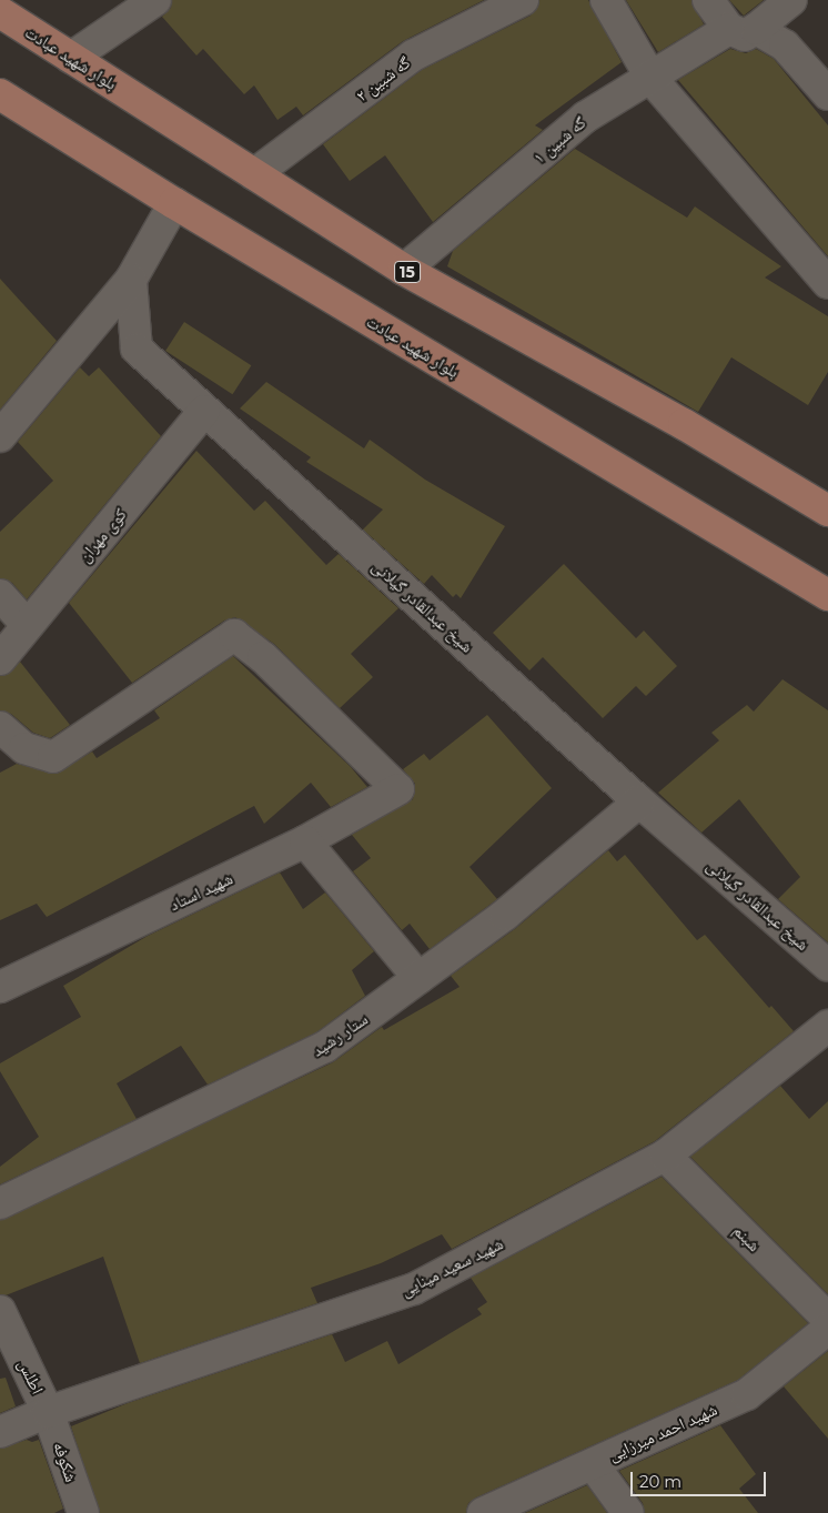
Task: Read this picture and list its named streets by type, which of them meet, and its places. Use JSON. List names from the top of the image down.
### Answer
{
  "streets": {
    "main road": ["بلوار شهید عبادت", "15"],
    "street": [
      "گه شبین ۲",
      "گه شبین ۱",
      "کوی مهران",
      "شیخ عبدالقادر گیلانی",
      "شهید استاد",
      "ستار رشید",
      "شبنم",
      "شهید سعید مینایی",
      "اطلس",
      "شهید احمد میرزایی",
      "شکوفه"
    ]
  },
  "crossings": [
    ["بلوار شهید عبادت", "گه شبین ۲"],
    ["بلوار شهید عبادت", "گه شبین ۱"],
    ["کوی مهران", "شیخ عبدالقادر گیلانی"],
    ["شیخ عبدالقادر گیلانی", "ستار رشید"],
    ["شبنم", "شهید سعید مینایی"],
    ["شهید سعید مینایی", "اطلس"],
    ["شهید سعید مینایی", "شکوفه"],
    ["اطلس", "شکوفه"]
  ],
  "scale_bar": "20 m"
}
